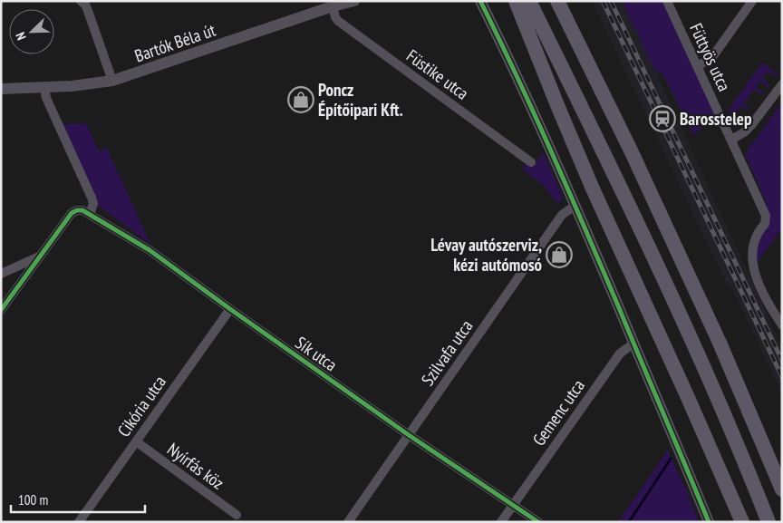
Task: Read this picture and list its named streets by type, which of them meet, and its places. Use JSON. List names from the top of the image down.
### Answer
{
  "streets": {
    "street": [
      "Bartók Béla út",
      "Füttyös utca",
      "Füstike utca",
      "Szilvafa utca",
      "Sík utca",
      "Cikória utca",
      "Gemenc utca",
      "Nyírfás köz"
    ]
  },
  "crossings": [
    ["Bartók Béla út", "Füstike utca"],
    ["Szilvafa utca", "Sík utca"],
    ["Sík utca", "Cikória utca"],
    ["Sík utca", "Gemenc utca"],
    ["Cikória utca", "Nyírfás köz"]
  ],
  "places": {
    "shop": ["Poncz Építőipari Kft.", "Lévay autószerviz, kézi autómosó"],
    "station": ["Barosstelep"]
  },
  "scale_bar": "100 m",
  "north": "bottom left"
}
